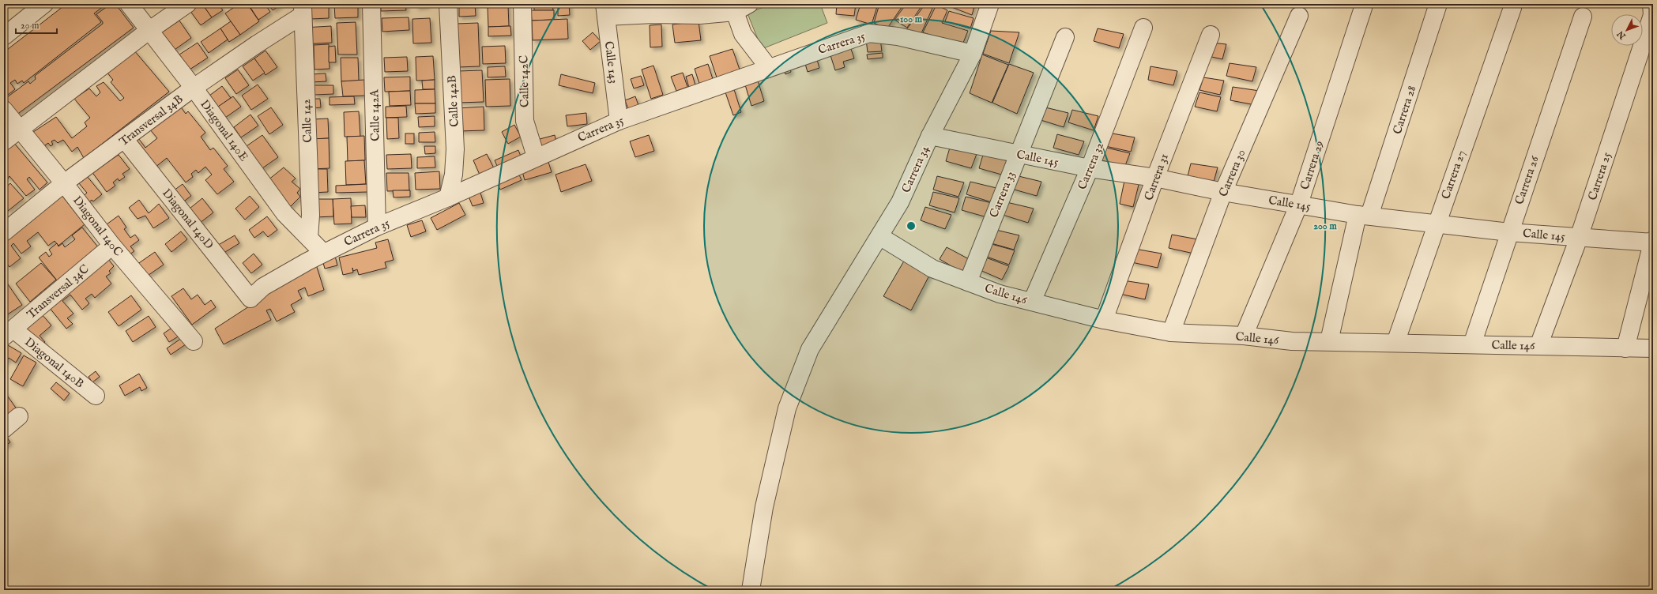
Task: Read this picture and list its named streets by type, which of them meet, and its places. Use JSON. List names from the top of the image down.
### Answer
{
  "streets": {
    "street": [
      "Carrera 35",
      "Calle 143",
      "Calle 142C",
      "Calle 142B",
      "Carrera 28",
      "Calle 142A",
      "Transversal 34B",
      "Calle 142",
      "Diagonal 140E",
      "Calle 145",
      "Carrera 29",
      "Carrera 32",
      "Carrera 34",
      "Carrera 30",
      "Carrera 27",
      "Carrera 25",
      "Carrera 31",
      "Carrera 26",
      "Carrera 33",
      "Diagonal 140D",
      "Diagonal 140C",
      "Transversal 34C",
      "Calle 146",
      "Diagonal 140B"
    ]
  },
  "crossings": [
    ["Carrera 35", "Calle 143"],
    ["Carrera 35", "Calle 142C"],
    ["Carrera 35", "Calle 142B"],
    ["Carrera 35", "Calle 142A"],
    ["Carrera 35", "Diagonal 140E"],
    ["Carrera 35", "Carrera 34"],
    ["Carrera 35", "Diagonal 140D"],
    ["Carrera 28", "Calle 145"],
    ["Carrera 28", "Calle 146"],
    ["Transversal 34B", "Calle 142"],
    ["Transversal 34B", "Diagonal 140E"],
    ["Transversal 34B", "Diagonal 140D"],
    ["Transversal 34B", "Diagonal 140C"],
    ["Calle 142", "Diagonal 140E"],
    ["Calle 145", "Carrera 29"],
    ["Calle 145", "Carrera 32"],
    ["Calle 145", "Carrera 34"],
    ["Calle 145", "Carrera 30"],
    ["Calle 145", "Carrera 27"],
    ["Calle 145", "Carrera 25"],
    ["Calle 145", "Carrera 31"],
    ["Calle 145", "Carrera 26"],
    ["Calle 145", "Carrera 33"],
    ["Carrera 29", "Calle 146"],
    ["Carrera 32", "Calle 146"],
    ["Carrera 34", "Calle 146"],
    ["Carrera 30", "Calle 146"],
    ["Carrera 27", "Calle 146"],
    ["Carrera 25", "Calle 146"],
    ["Carrera 31", "Calle 146"],
    ["Carrera 26", "Calle 146"],
    ["Carrera 33", "Calle 146"],
    ["Diagonal 140C", "Transversal 34C"],
    ["Transversal 34C", "Diagonal 140B"]
  ],
  "scale_bar": "20 m",
  "north": "bottom left",
  "rings": ["100 m", "200 m"]
}
